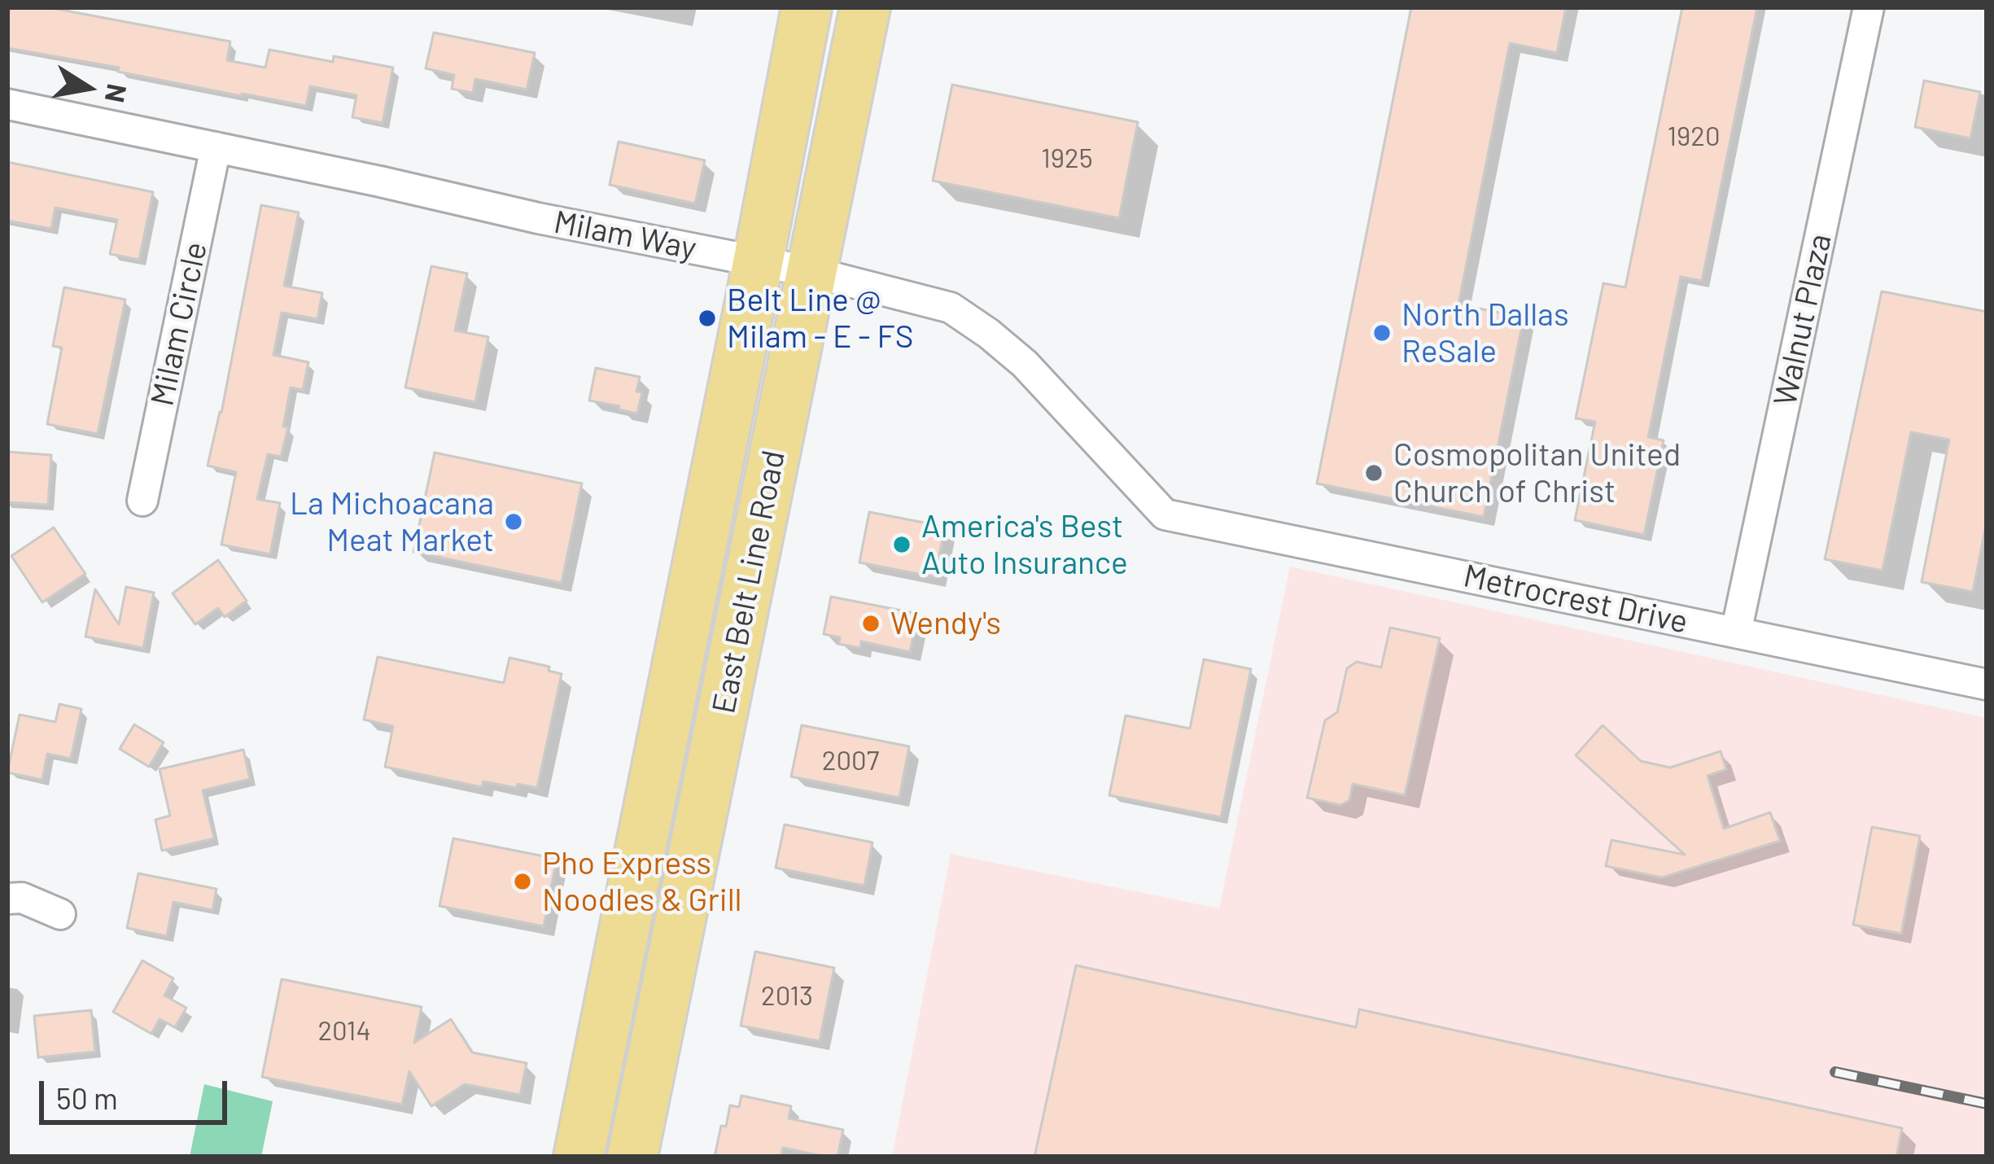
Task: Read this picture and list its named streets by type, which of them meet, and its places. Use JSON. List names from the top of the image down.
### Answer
{
  "streets": {
    "main road": ["East Belt Line Road"],
    "street": [
      "Milam Way",
      "Walnut Plaza",
      "Milam Circle",
      "Metrocrest Drive"
    ]
  },
  "crossings": [
    ["Milam Way", "Milam Circle"],
    ["Milam Way", "East Belt Line Road"],
    ["Milam Way", "Metrocrest Drive"],
    ["Walnut Plaza", "Metrocrest Drive"]
  ],
  "places": [
    "Belt Line @ Milam - E - FS",
    "North Dallas ReSale",
    "Cosmopolitan United Church of Christ",
    "La Michoacana Meat Market",
    "America's Best Auto Insurance",
    "Wendy's",
    "Pho Express Noodles & Grill"
  ],
  "house_numbers": [
    "1920",
    "1925",
    "2007",
    "2013",
    "2014"
  ],
  "scale_bar": "50 m",
  "north": "right"
}
